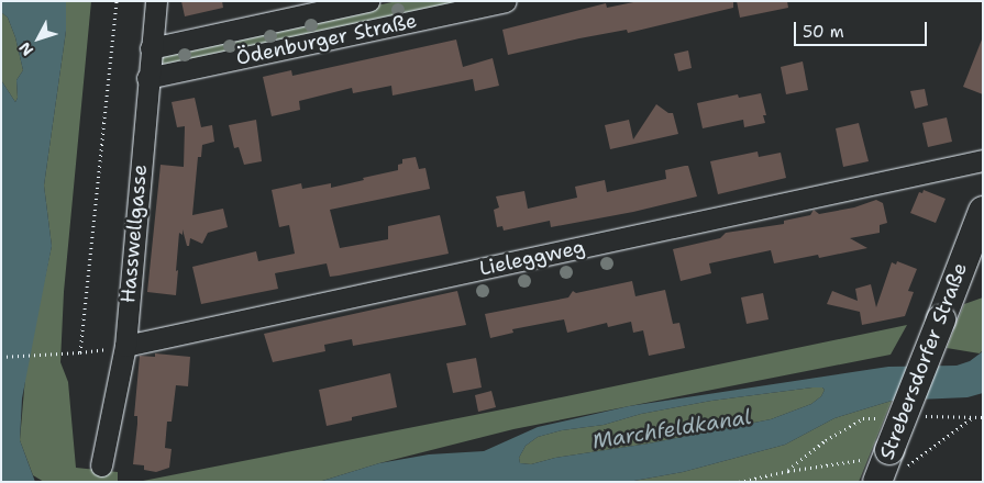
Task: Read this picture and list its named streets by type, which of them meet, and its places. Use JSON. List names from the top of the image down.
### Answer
{
  "streets": {
    "street": [
      "Ödenburger Straße",
      "Hasswellgasse",
      "Lieleggweg",
      "Strebersdorfer Straße"
    ]
  },
  "crossings": [
    ["Ödenburger Straße", "Hasswellgasse"],
    ["Hasswellgasse", "Lieleggweg"]
  ],
  "water": ["Marchfeldkanal"],
  "scale_bar": "50 m",
  "north": "bottom left"
}
